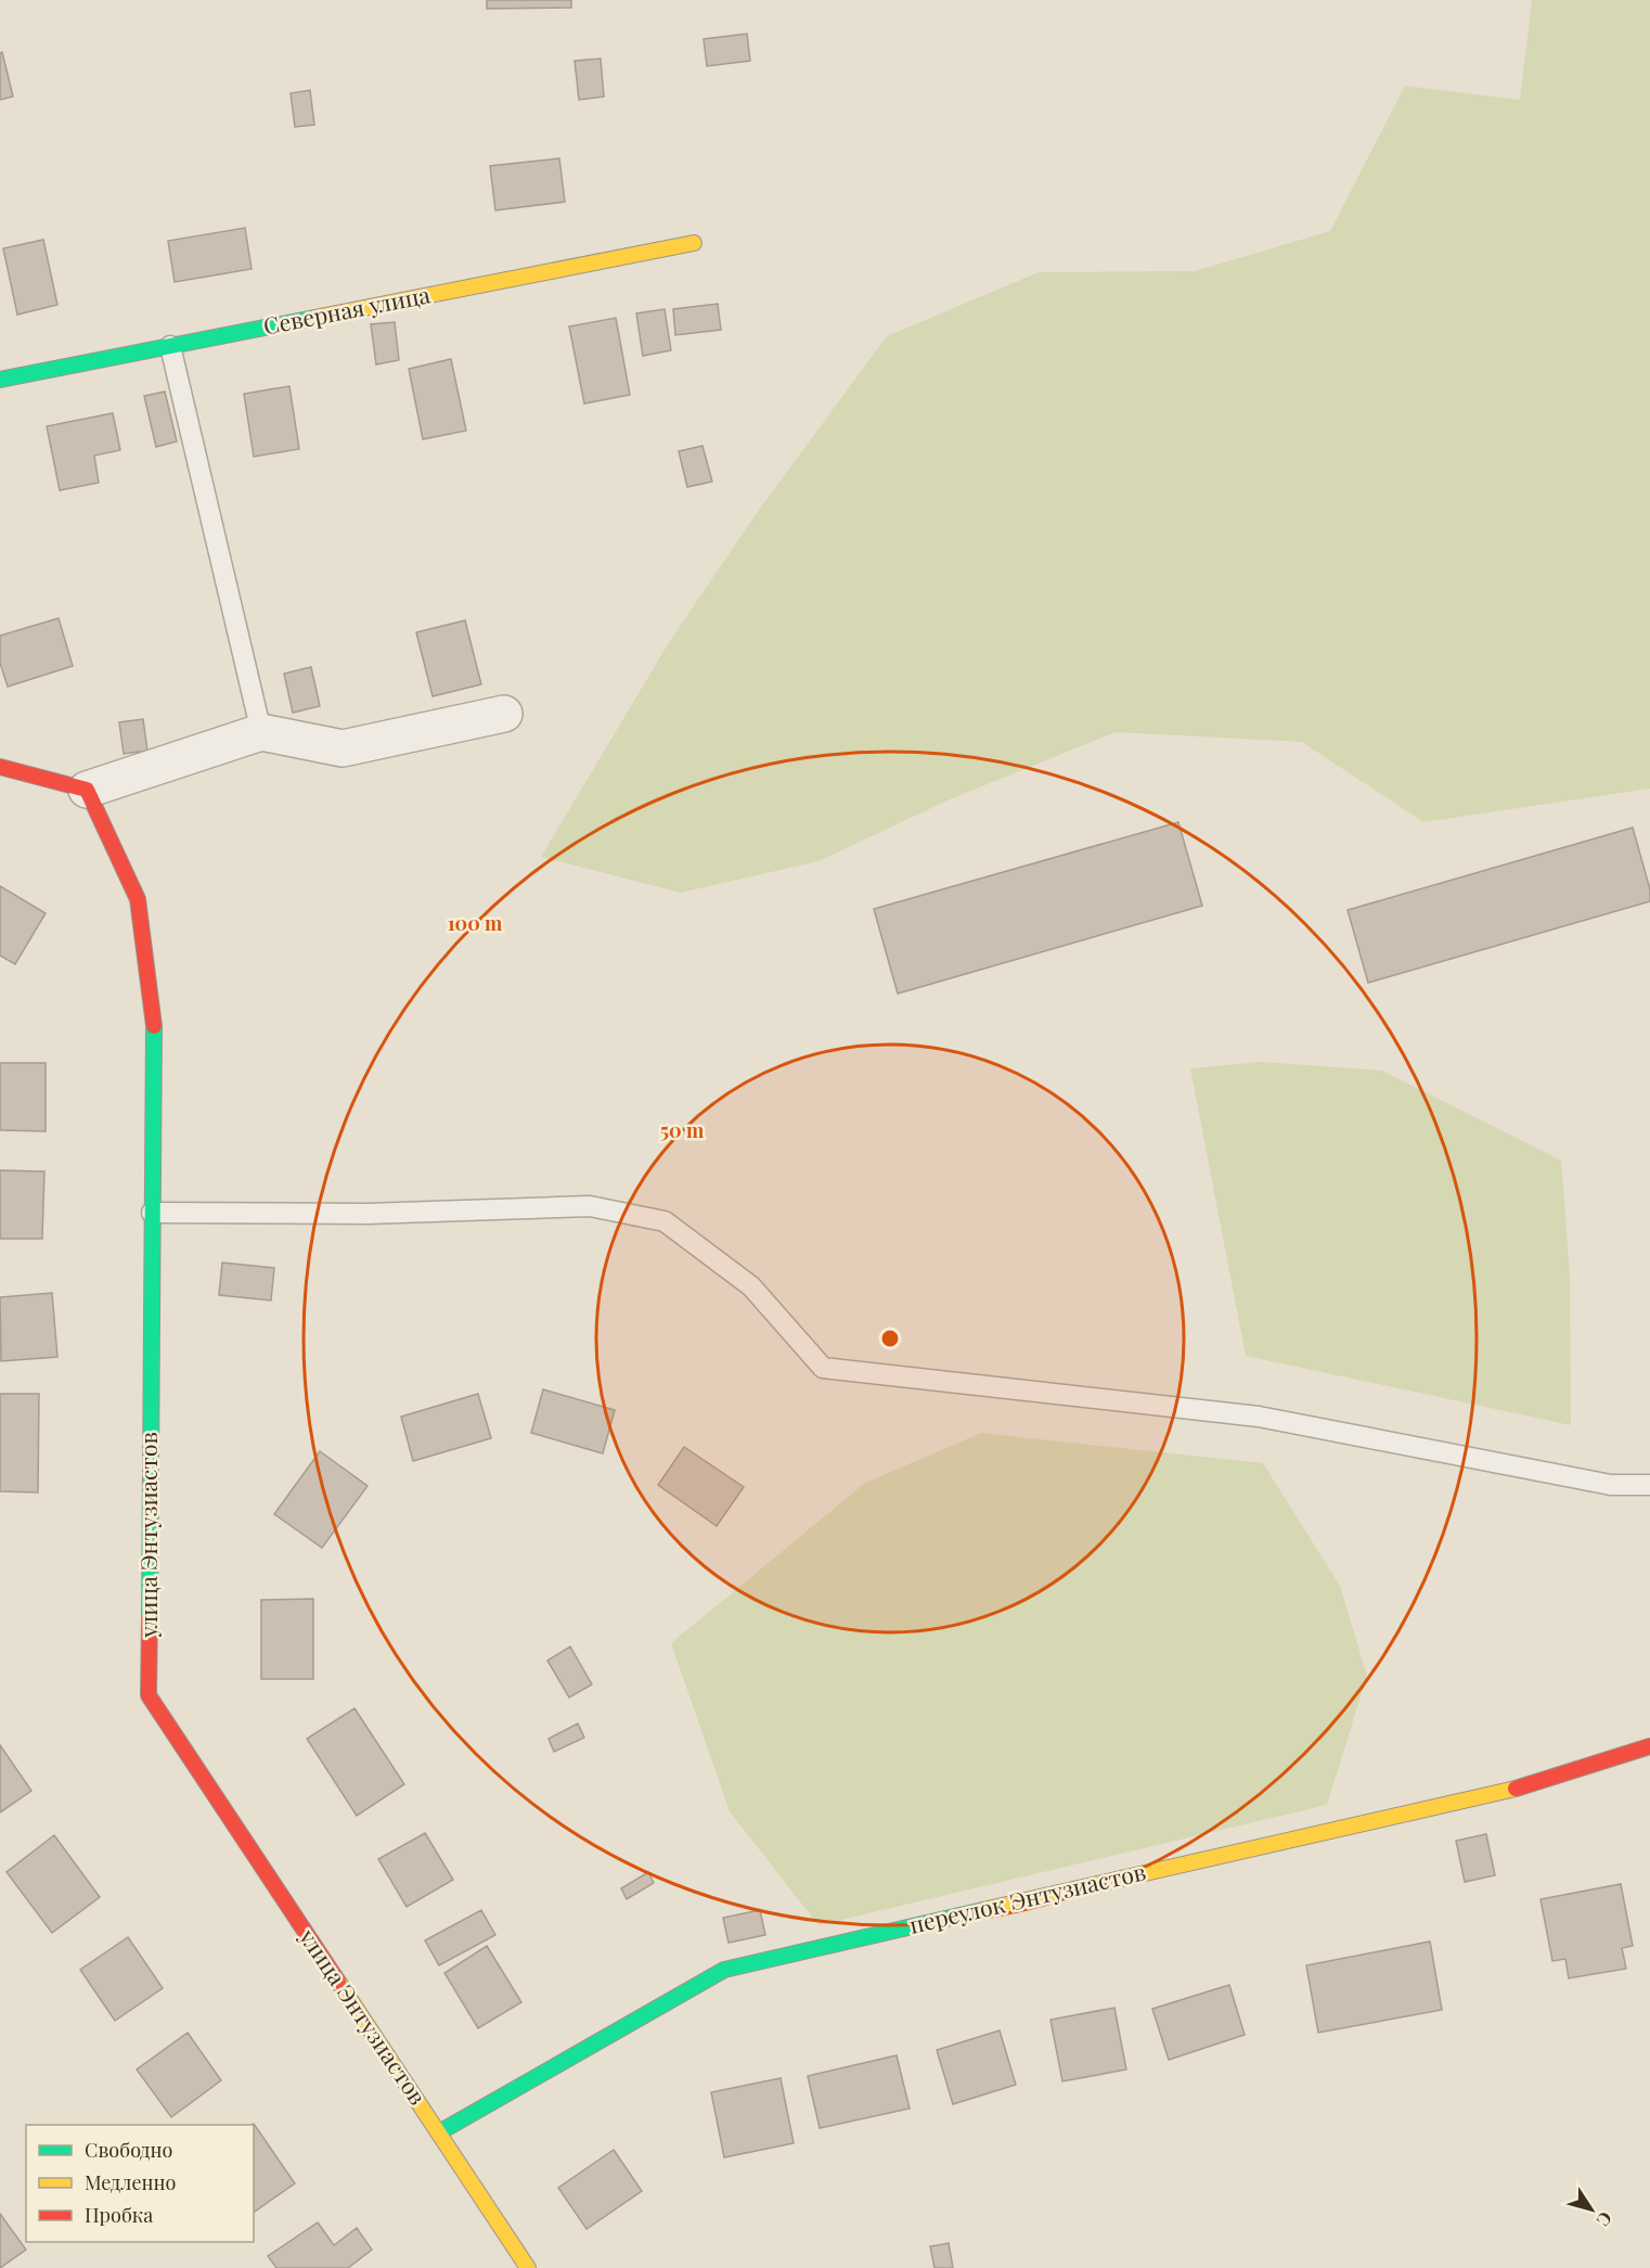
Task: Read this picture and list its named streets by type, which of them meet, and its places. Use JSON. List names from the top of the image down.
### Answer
{
  "streets": {
    "street": ["Северная улица", "улица Энтузиастов", "переулок Энтузиастов"]
  },
  "crossings": [
    ["улица Энтузиастов", "переулок Энтузиастов"]
  ],
  "legend": ["Свободно", "Медленно", "Пробка"],
  "north": "bottom right",
  "rings": ["100 m", "50 m"]
}
